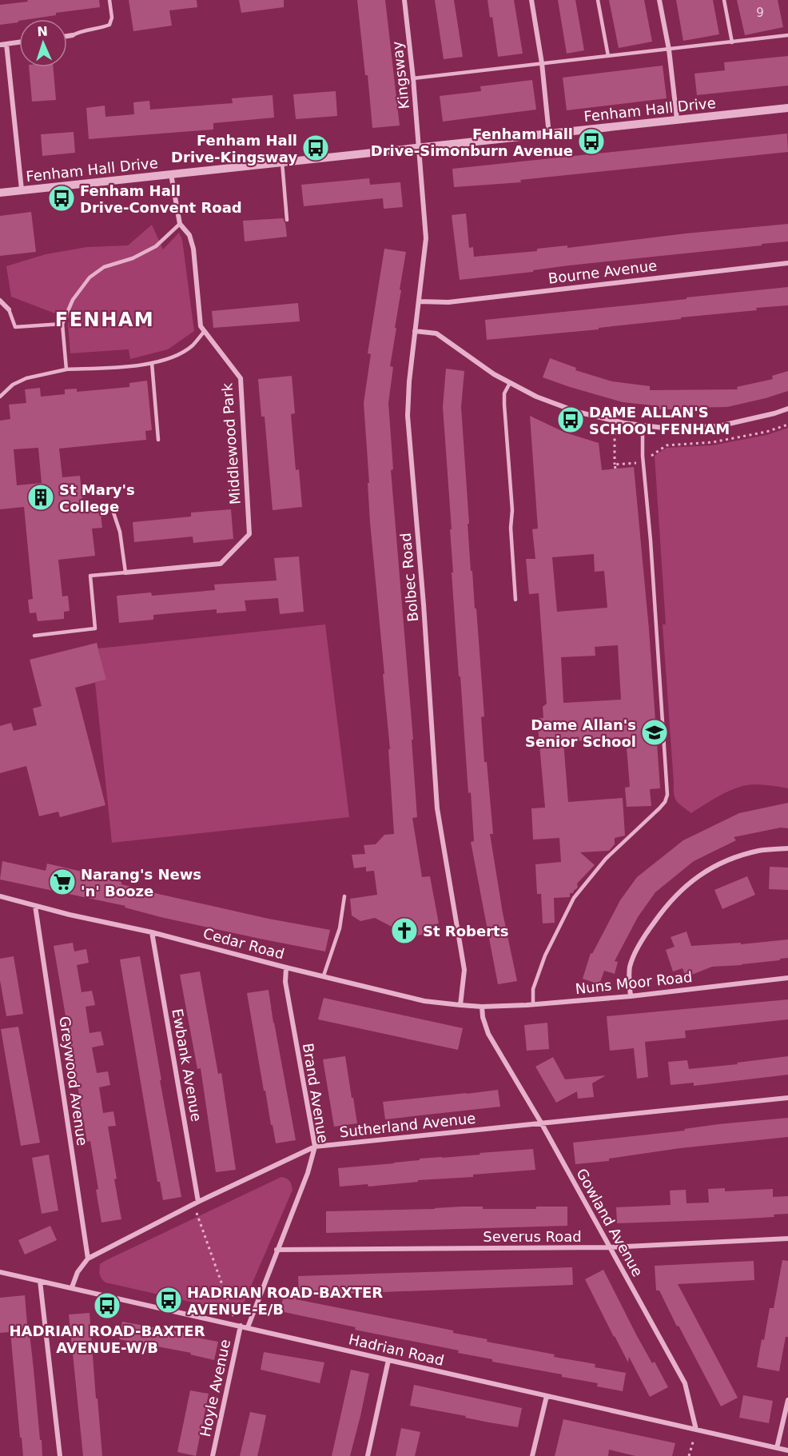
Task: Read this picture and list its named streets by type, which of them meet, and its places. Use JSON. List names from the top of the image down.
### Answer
{
  "streets": {
    "street": [
      "Kingsway",
      "Fenham Hall Drive",
      "Bourne Avenue",
      "Middlewood Park",
      "Bolbec Road",
      "Cedar Road",
      "Nuns Moor Road",
      "Ewbank Avenue",
      "Greywood Avenue",
      "Brand Avenue",
      "Sutherland Avenue",
      "Gowland Avenue",
      "Severus Road",
      "Hadrian Road",
      "Hoyle Avenue"
    ]
  },
  "crossings": [
    ["Kingsway", "Fenham Hall Drive"],
    ["Kingsway", "Bolbec Road"],
    ["Fenham Hall Drive", "Middlewood Park"],
    ["Fenham Hall Drive", "Bolbec Road"],
    ["Bourne Avenue", "Bolbec Road"],
    ["Bolbec Road", "Cedar Road"],
    ["Cedar Road", "Nuns Moor Road"],
    ["Cedar Road", "Ewbank Avenue"],
    ["Cedar Road", "Greywood Avenue"],
    ["Cedar Road", "Brand Avenue"],
    ["Cedar Road", "Gowland Avenue"],
    ["Nuns Moor Road", "Gowland Avenue"],
    ["Ewbank Avenue", "Sutherland Avenue"],
    ["Greywood Avenue", "Sutherland Avenue"],
    ["Brand Avenue", "Sutherland Avenue"],
    ["Brand Avenue", "Severus Road"],
    ["Brand Avenue", "Hadrian Road"],
    ["Sutherland Avenue", "Gowland Avenue"],
    ["Gowland Avenue", "Severus Road"],
    ["Gowland Avenue", "Hadrian Road"],
    ["Hadrian Road", "Hoyle Avenue"]
  ],
  "districts": ["FENHAM"],
  "places": {
    "bus stop": [
      "Fenham Hall Drive-Simonburn Avenue",
      "Fenham Hall Drive-Kingsway",
      "Fenham Hall Drive-Convent Road",
      "DAME ALLAN'S SCHOOL FENHAM",
      "HADRIAN ROAD-BAXTER AVENUE-E/B",
      "HADRIAN ROAD-BAXTER AVENUE-W/B"
    ],
    "building": ["St Mary's College"],
    "school or university": ["Dame Allan's Senior School"],
    "supermarket": ["Narang's News 'n' Booze"],
    "church": ["St Roberts"]
  },
  "house_numbers": ["9"],
  "north": "top"
}
